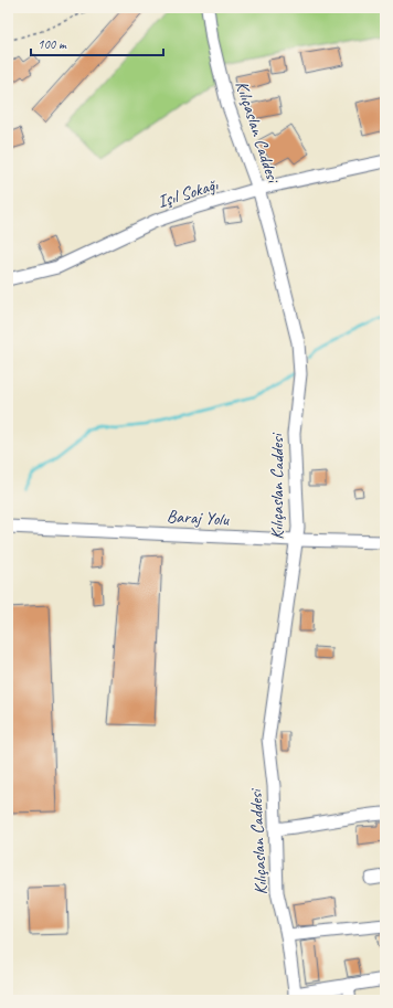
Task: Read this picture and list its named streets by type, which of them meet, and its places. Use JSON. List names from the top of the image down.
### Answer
{
  "streets": {
    "street": ["Kılıçaslan Caddesi", "Işıl Sokağı", "Baraj Yolu"]
  },
  "crossings": [
    ["Kılıçaslan Caddesi", "Işıl Sokağı"],
    ["Kılıçaslan Caddesi", "Baraj Yolu"]
  ],
  "scale_bar": "100 m"
}
